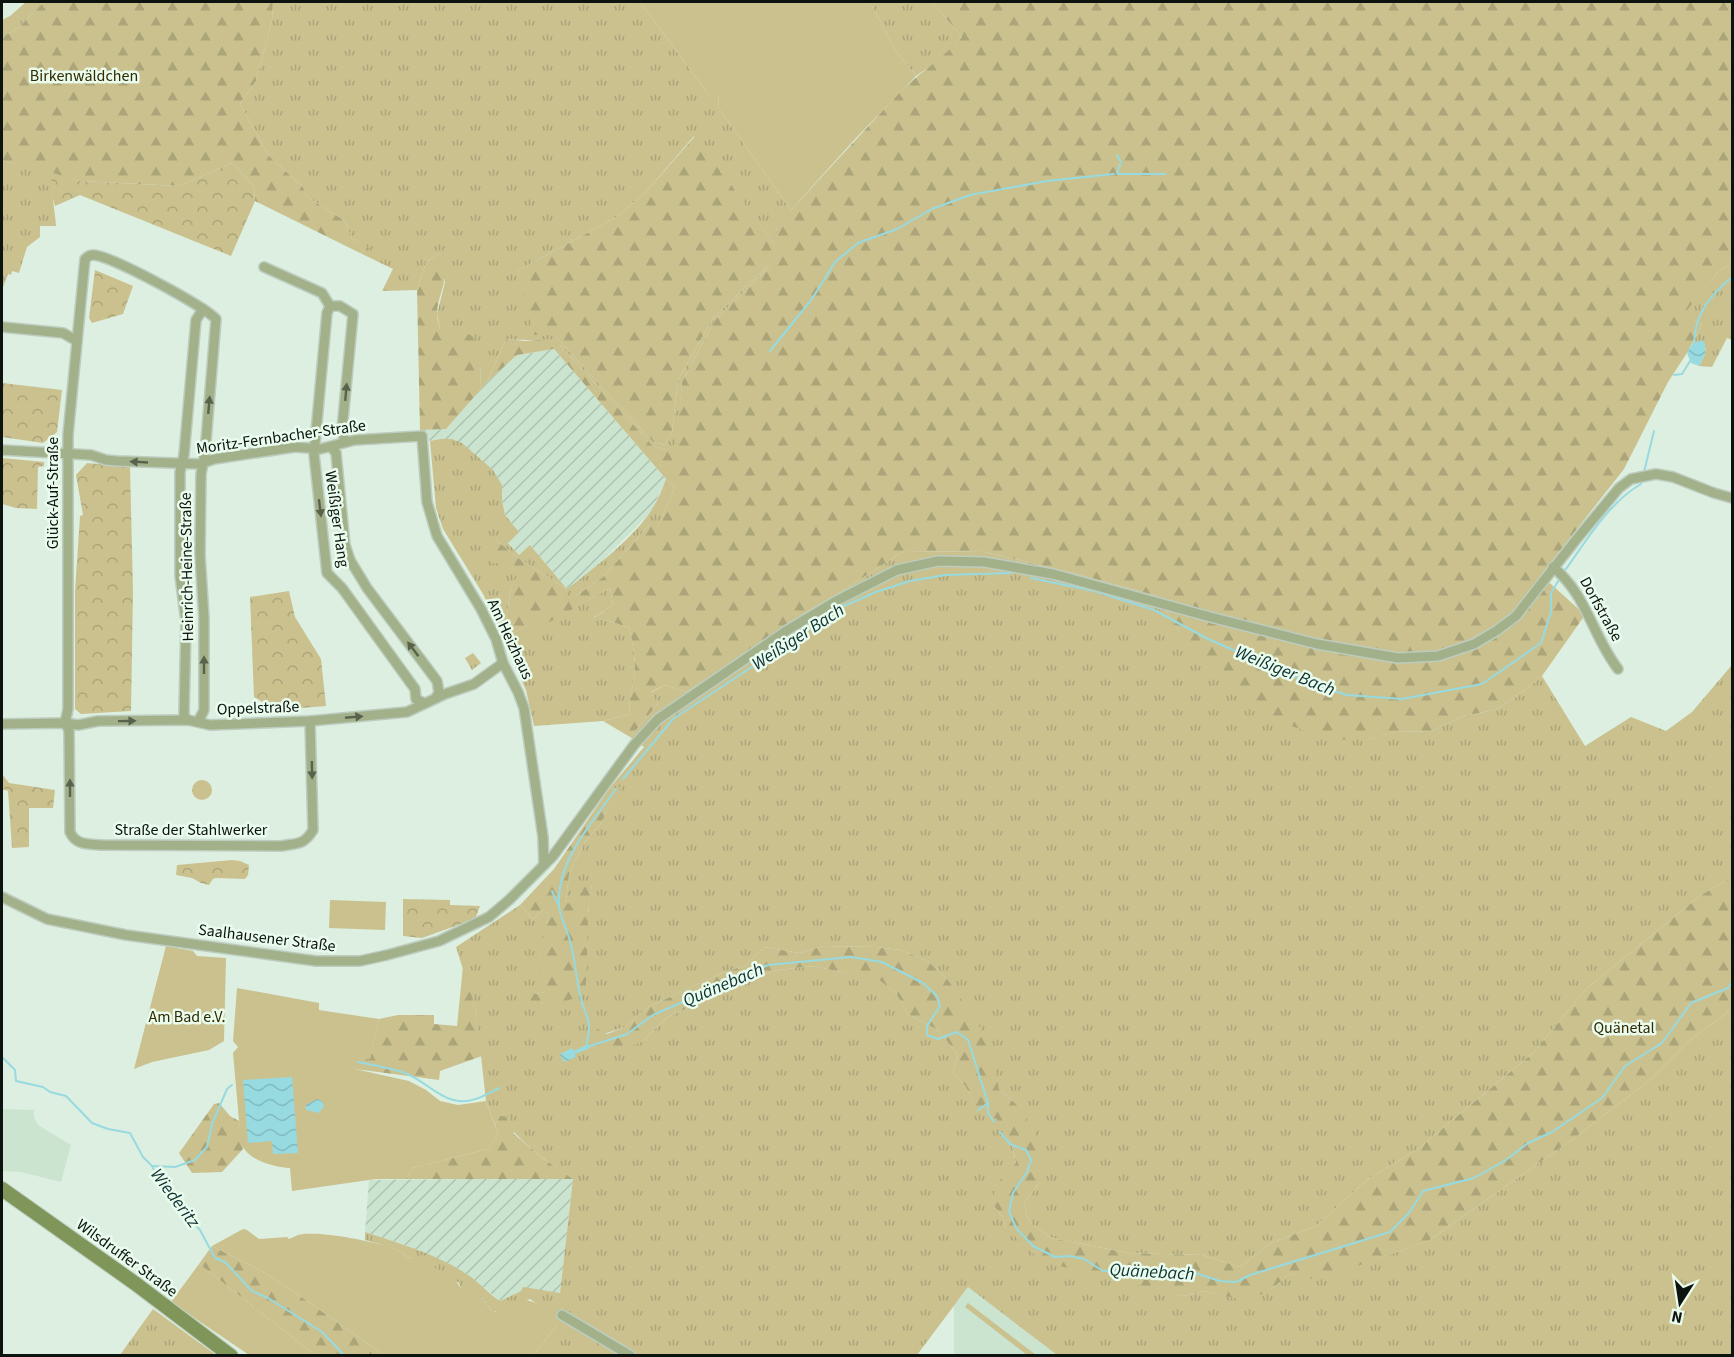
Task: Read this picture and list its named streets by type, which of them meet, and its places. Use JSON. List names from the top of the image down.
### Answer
{
  "streets": {
    "main road": ["Wilsdruffer Straße"],
    "street": [
      "Moritz-Fernbacher-Straße",
      "Glück-Auf-Straße",
      "Weißiger Hang",
      "Heinrich-Heine-Straße",
      "Dorfstraße",
      "Am Heizhaus",
      "Oppelstraße",
      "Straße der Stahlwerker",
      "Saalhausener Straße"
    ]
  },
  "crossings": [
    ["Moritz-Fernbacher-Straße", "Glück-Auf-Straße"],
    ["Moritz-Fernbacher-Straße", "Weißiger Hang"],
    ["Moritz-Fernbacher-Straße", "Heinrich-Heine-Straße"],
    ["Moritz-Fernbacher-Straße", "Am Heizhaus"],
    ["Glück-Auf-Straße", "Oppelstraße"],
    ["Glück-Auf-Straße", "Straße der Stahlwerker"],
    ["Weißiger Hang", "Oppelstraße"],
    ["Heinrich-Heine-Straße", "Oppelstraße"],
    ["Dorfstraße", "Saalhausener Straße"],
    ["Am Heizhaus", "Oppelstraße"],
    ["Am Heizhaus", "Saalhausener Straße"],
    ["Oppelstraße", "Straße der Stahlwerker"]
  ],
  "one_way": ["Oppelstraße"],
  "water": ["Weißiger Bach", "Quänebach", "Wiederitz"],
  "parks": ["Birkenwäldchen", "Am Bad e.V.", "Quänetal"],
  "north": "bottom"
}
